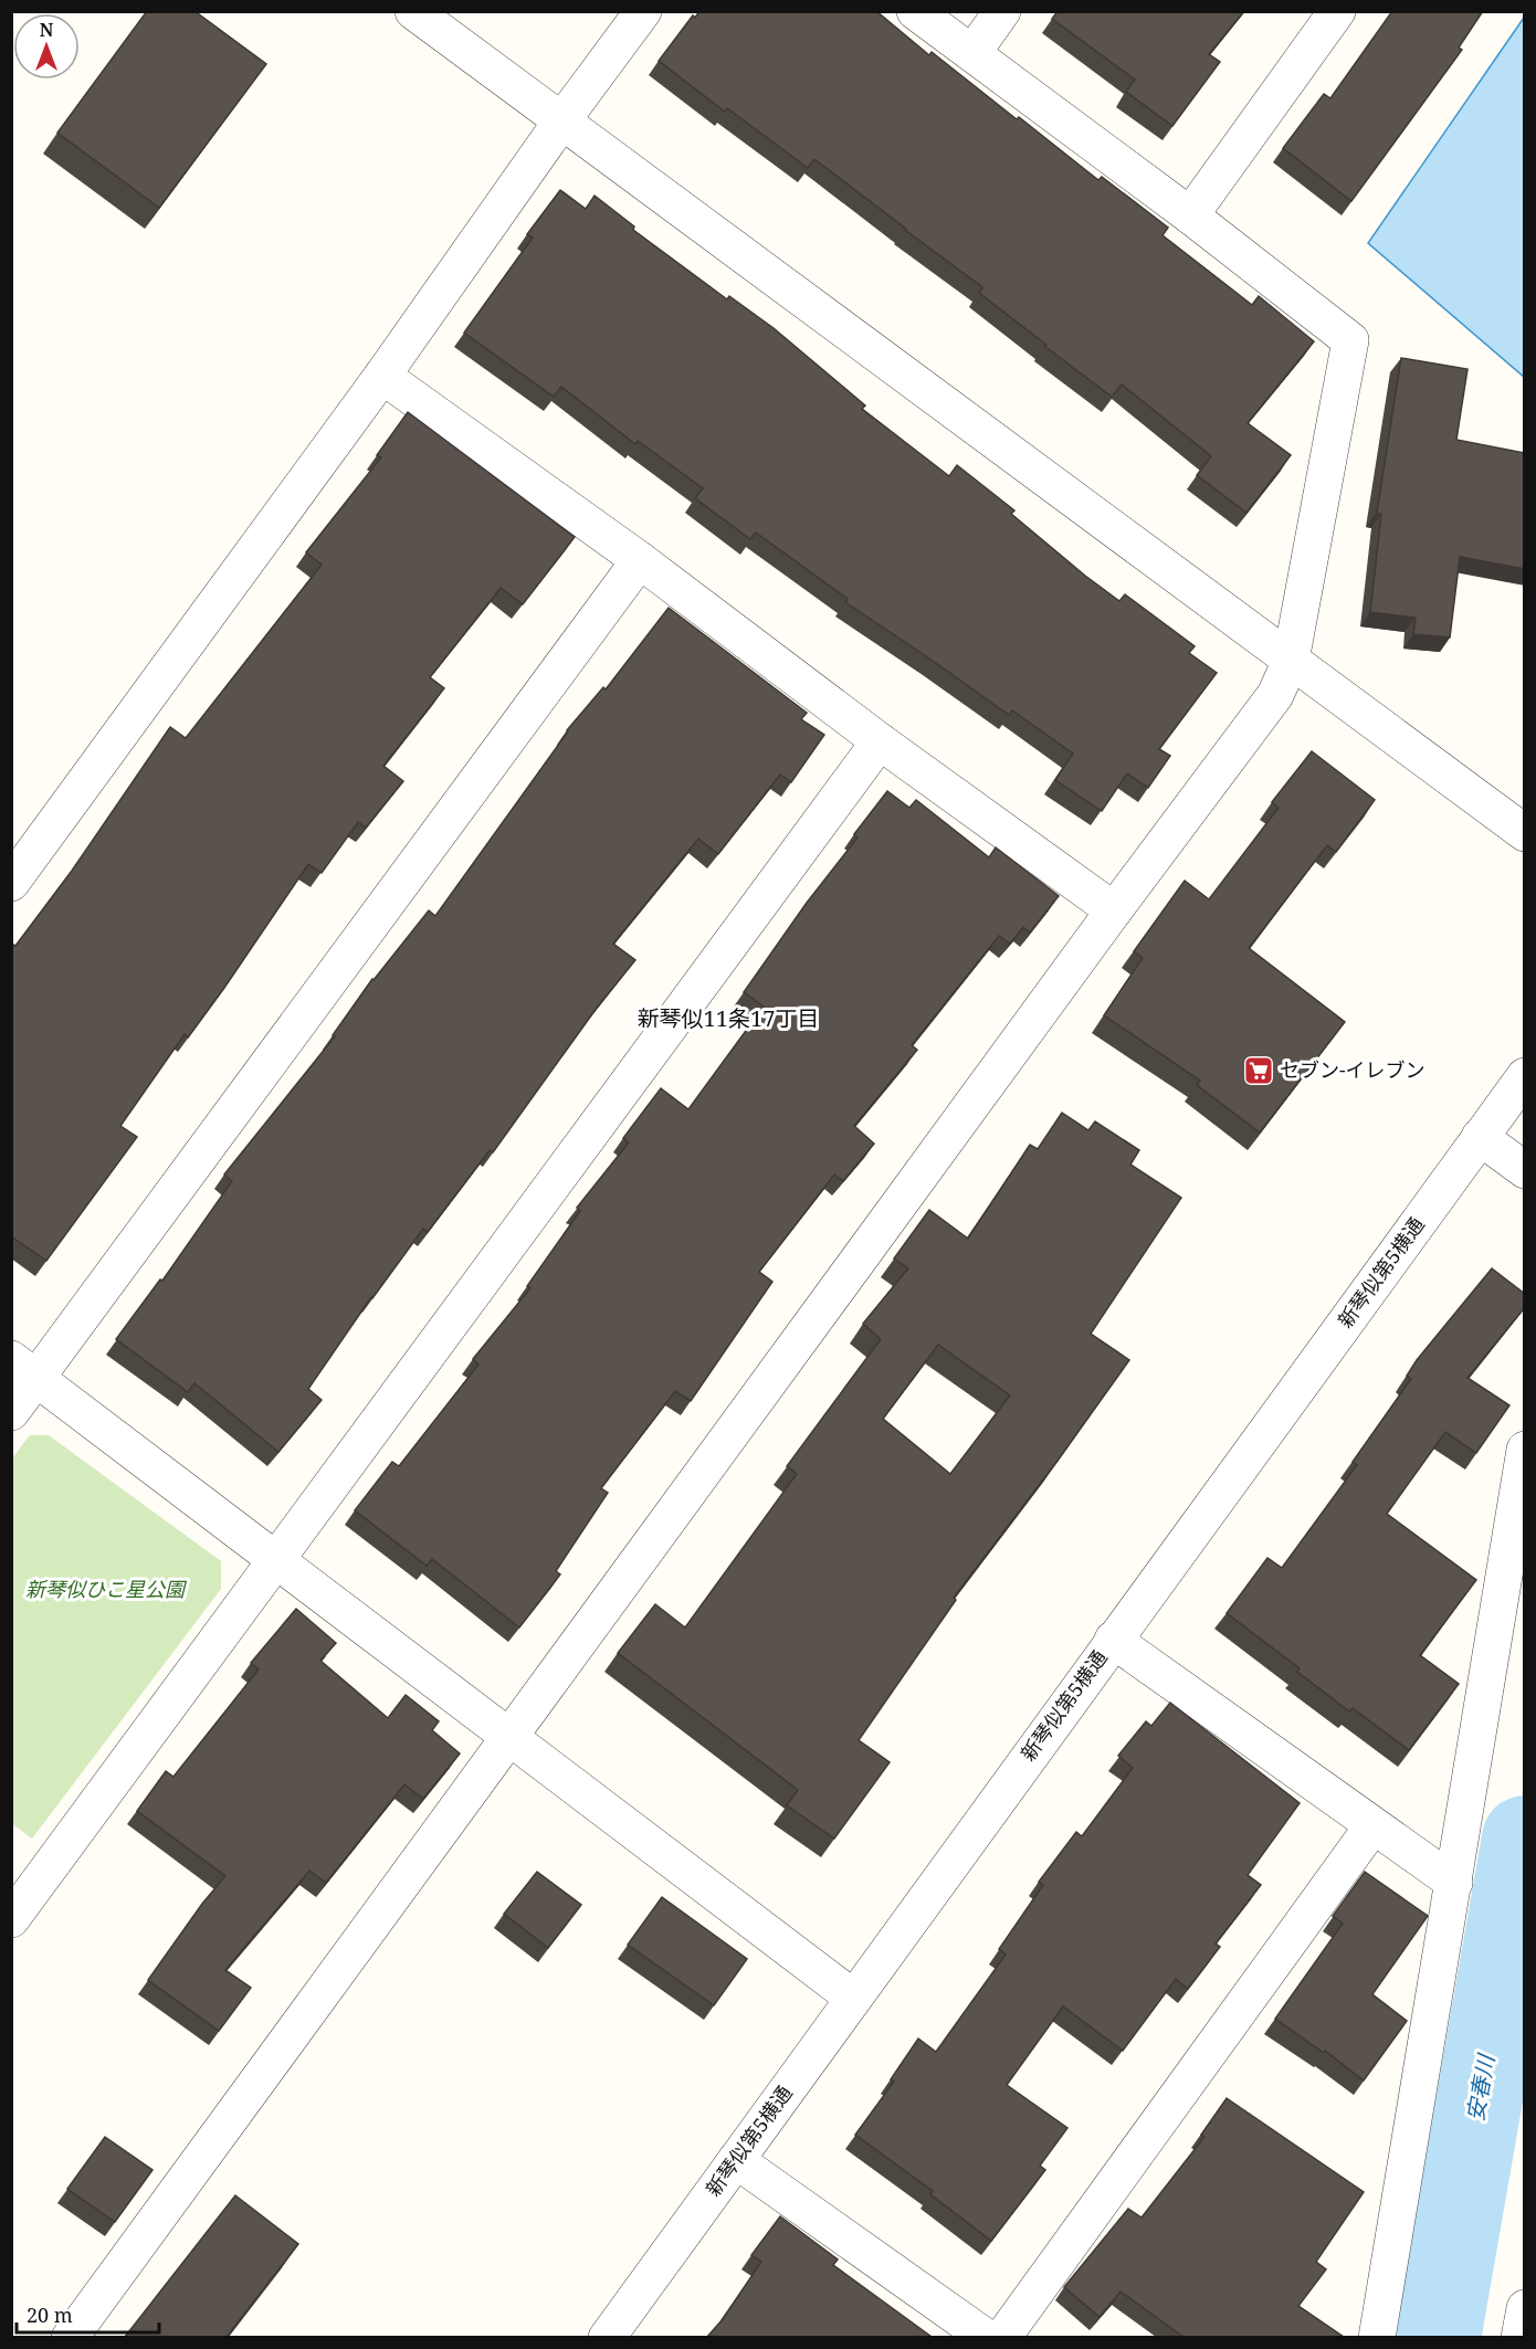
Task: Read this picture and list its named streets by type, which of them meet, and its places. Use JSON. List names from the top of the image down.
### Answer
{
  "streets": {
    "street": ["新琴似第5横通"]
  },
  "districts": ["新琴似11条17丁目"],
  "water": ["安春川"],
  "parks": ["新琴似ひこ星公園"],
  "places": {
    "supermarket": ["セブン-イレブン"]
  },
  "scale_bar": "20 m",
  "north": "top"
}
